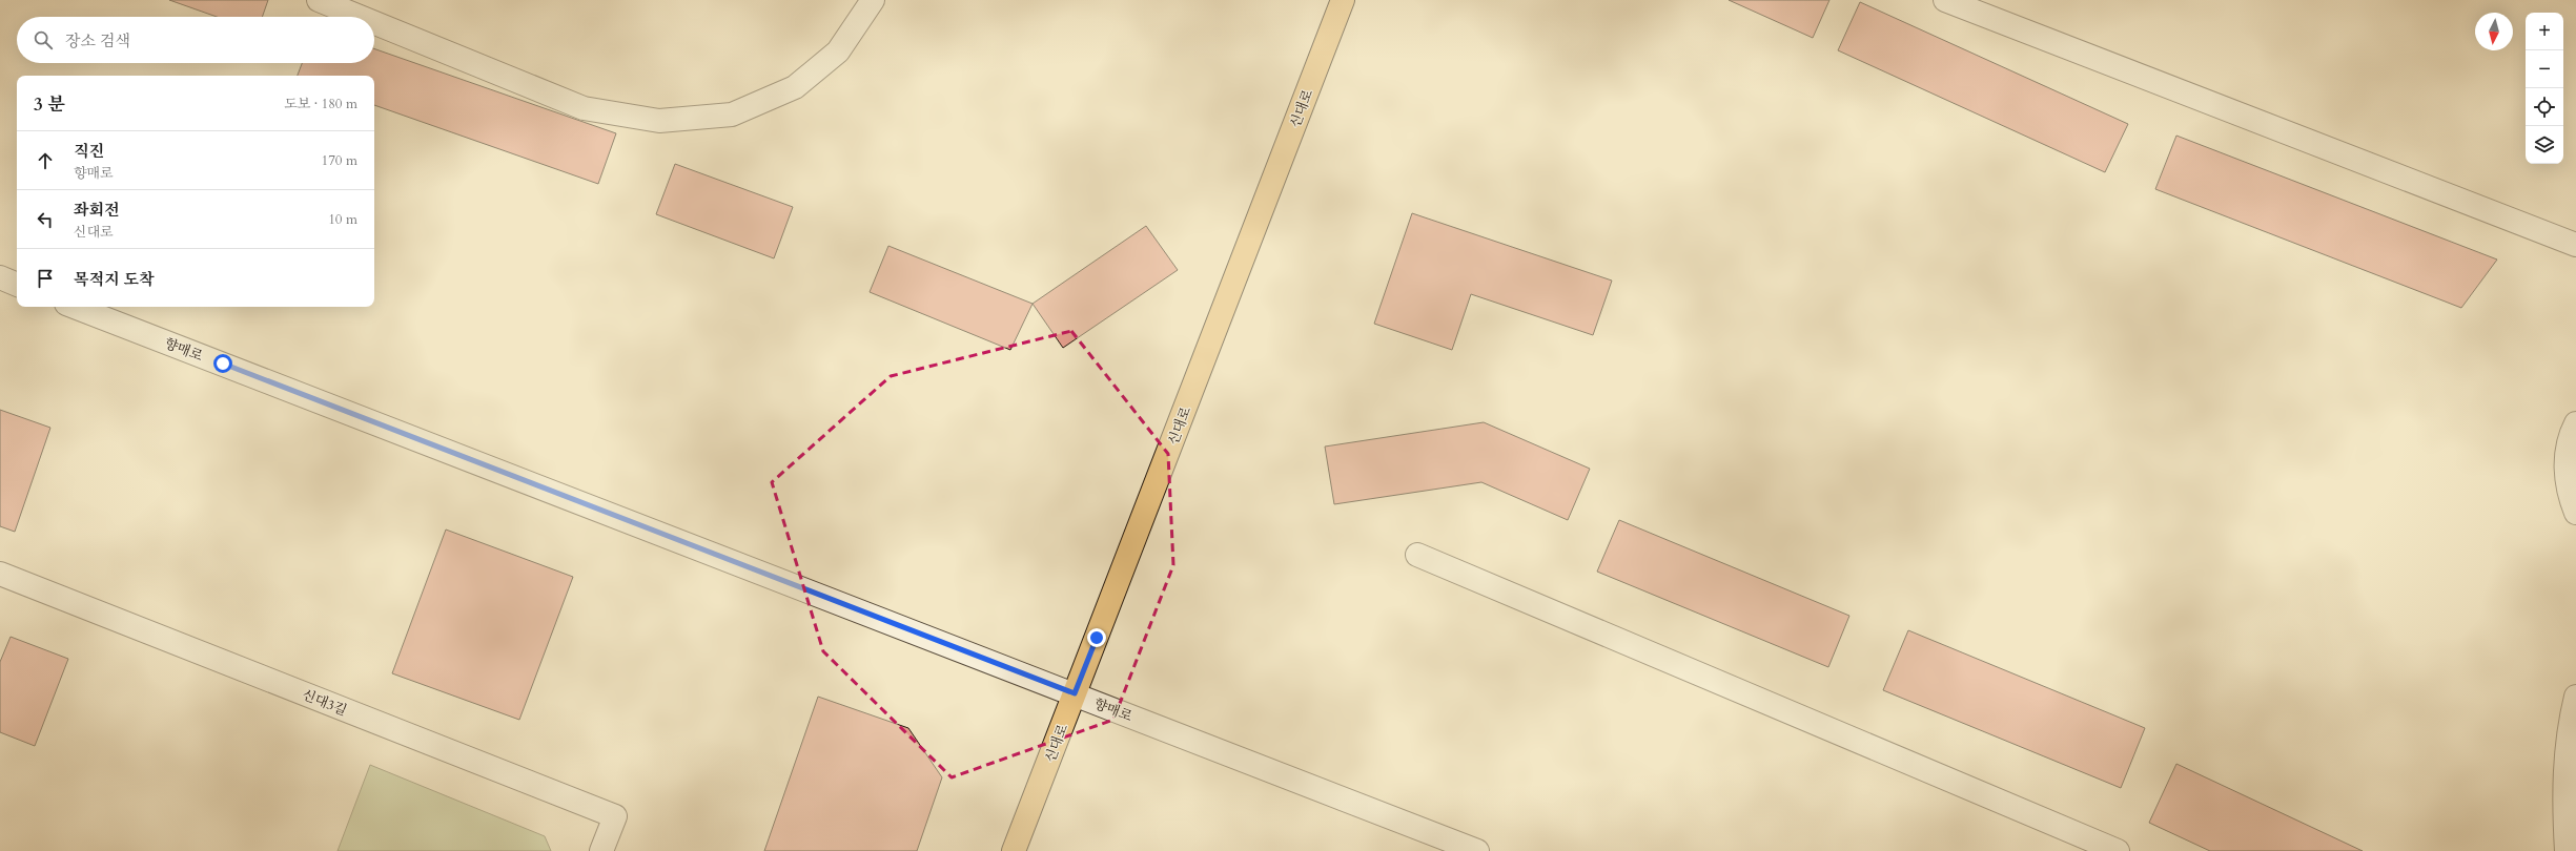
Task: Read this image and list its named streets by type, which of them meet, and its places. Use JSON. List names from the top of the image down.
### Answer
{
  "streets": {
    "main road": ["신대로"],
    "street": ["향매로", "신대3길"]
  },
  "crossings": [
    ["신대로", "향매로"]
  ],
  "north": "bottom",
  "page": {
    "map_buttons": ["+", "−"],
    "search": "장소 검색",
    "heading": ["3 분", "도보 · 180 m"],
    "list": [
      ["직진", "향매로", "170 m"],
      ["좌회전", "신대로", "10 m"],
      "목적지 도착"
    ]
  }
}
